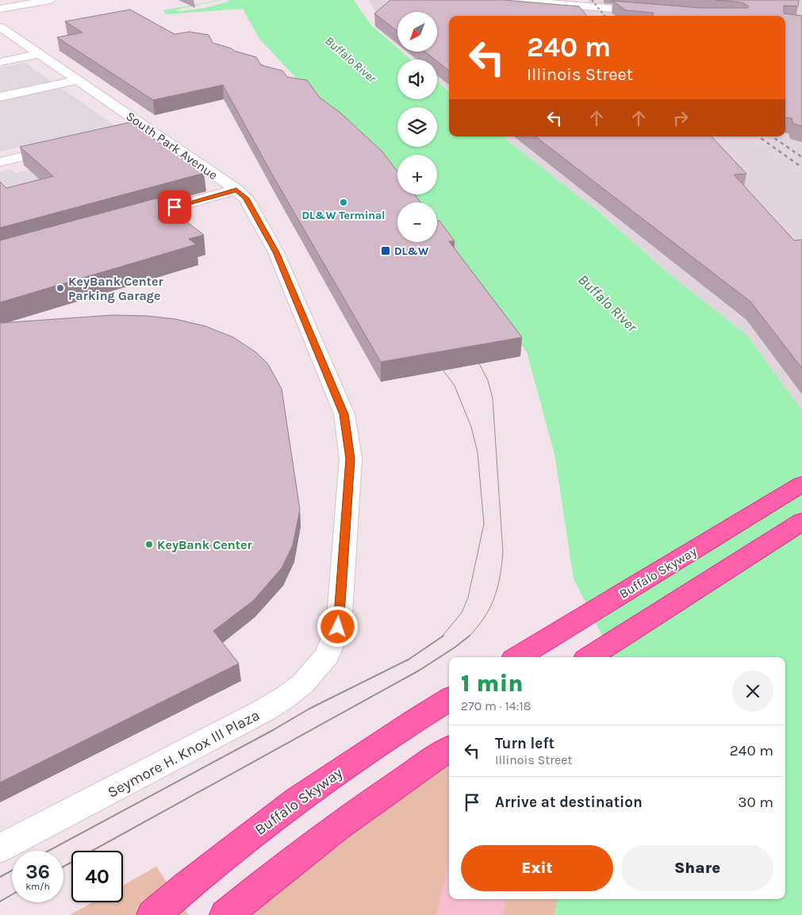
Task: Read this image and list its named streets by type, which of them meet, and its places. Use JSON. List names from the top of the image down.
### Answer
{
  "streets": {
    "highway": ["Buffalo Skyway"],
    "street": ["South Park Avenue", "Seymore H. Knox III Plaza"]
  },
  "crossings": [
    ["South Park Avenue", "Seymore H. Knox III Plaza"]
  ],
  "water": ["Buffalo River"],
  "places": {
    "other": ["DL&W Terminal", "KeyBank Center Parking Garage", "KeyBank Center"],
    "transit": ["DL&W"]
  },
  "north": "bottom left",
  "page": {
    "map_buttons": ["+", "−"],
    "turn": ["240 m", "Illinois Street"],
    "heading": ["1 min", "270 m · 14:18"],
    "list": [
      {
        "name": "Turn left",
        "note": "Illinois Street",
        "value": "240 m"
      },
      {
        "name": "Arrive at destination",
        "value": "30 m"
      }
    ],
    "buttons": ["Exit", "Share"],
    "speed": "36 km/h",
    "limit": "40"
  }
}
